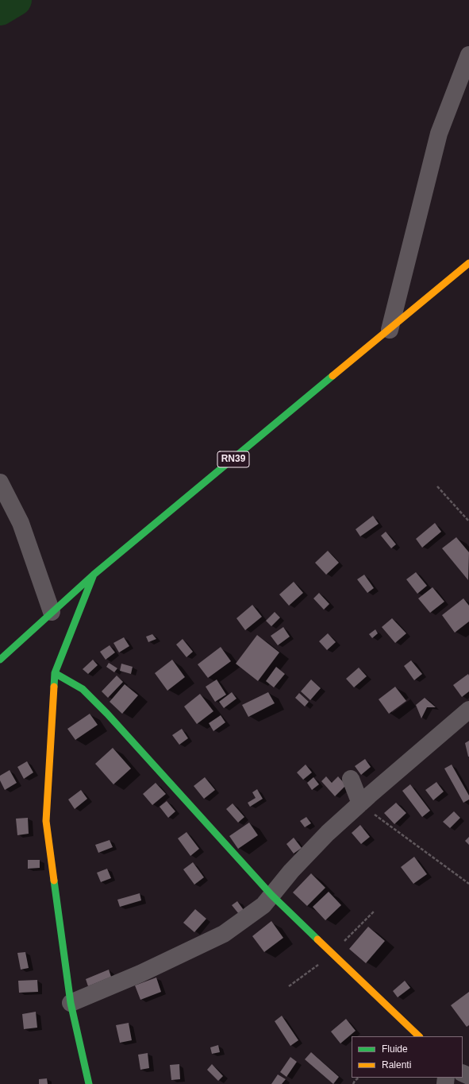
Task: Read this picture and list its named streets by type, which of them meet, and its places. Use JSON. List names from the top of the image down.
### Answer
{
  "streets": {
    "main road": ["RN39"]
  },
  "legend": ["Fluide", "Ralenti"]
}
